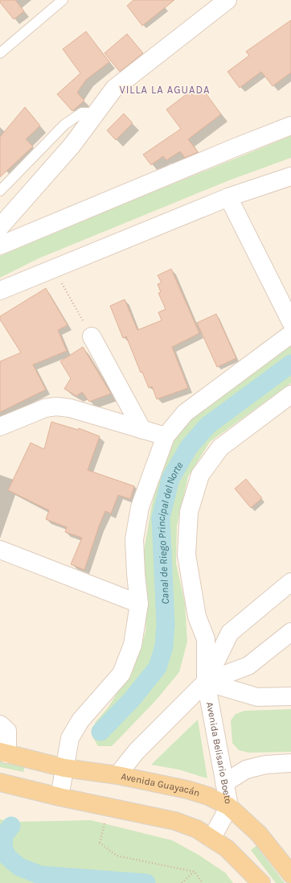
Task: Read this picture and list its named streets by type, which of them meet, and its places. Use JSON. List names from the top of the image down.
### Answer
{
  "streets": {
    "main road": ["Avenida Guayacán"],
    "street": ["Avenida Belisario Boeto"]
  },
  "crossings": [
    ["Avenida Belisario Boeto", "Avenida Guayacán"]
  ],
  "districts": ["VILLA LA AGUADA"],
  "water": ["Canal de Riego Principal del Norte"]
}
